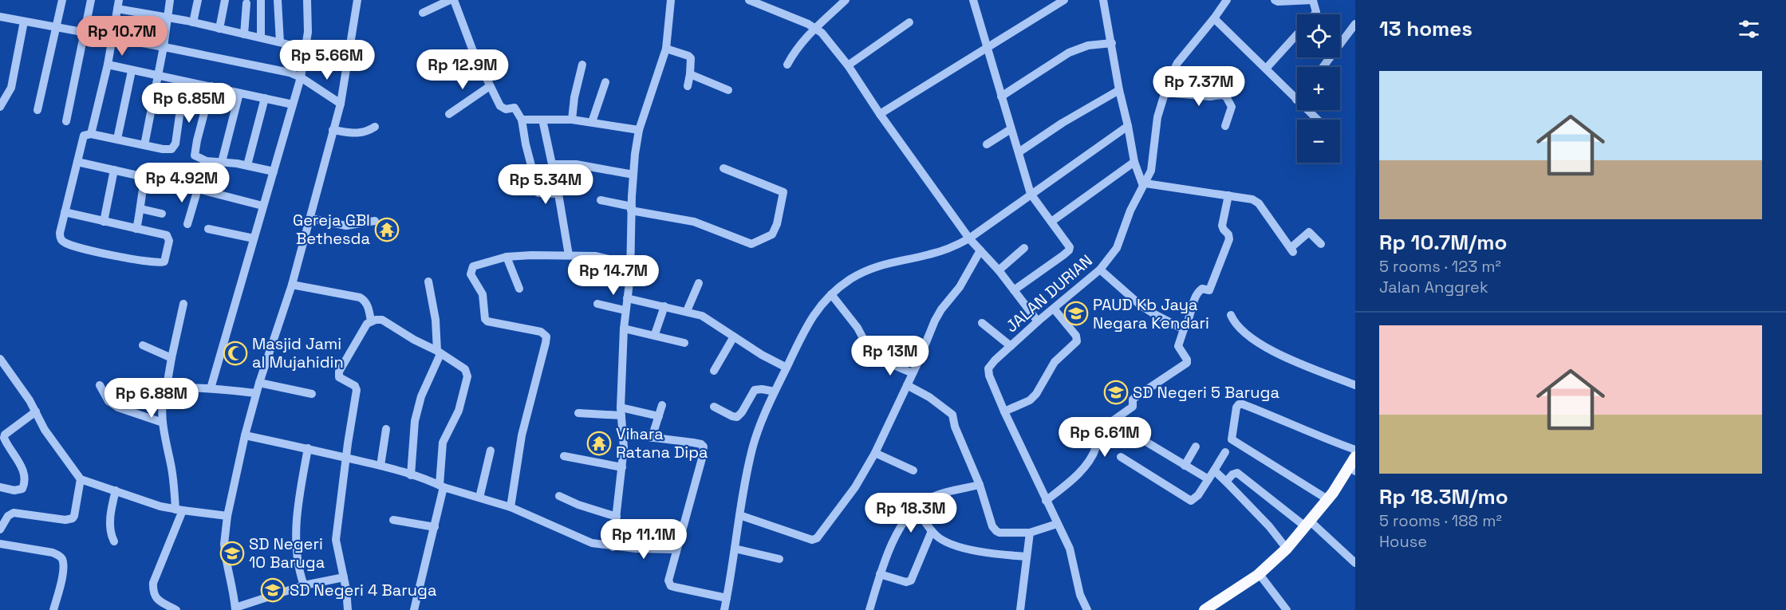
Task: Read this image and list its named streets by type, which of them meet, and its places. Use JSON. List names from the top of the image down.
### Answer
{
  "streets": {
    "street": ["JALAN DURIAN"]
  },
  "places": {
    "temple": ["Gereja GBI Bethesda", "Vihara Ratana Dipa"],
    "school or university": [
      "PAUD Kb Jaya Negara Kendari",
      "SD Negeri 5 Baruga",
      "SD Negeri 10 Baruga",
      "SD Negeri 4 Baruga"
    ],
    "mosque": ["Masjid Jami al Mujahidin"]
  },
  "page": {
    "heading": "13 homes",
    "map_buttons": ["+", "−"],
    "price": [
      "Rp 10.7M",
      "Rp 5.66M",
      "Rp 12.9M",
      "Rp 7.37M",
      "Rp 6.85M",
      "Rp 4.92M",
      "Rp 5.34M",
      "Rp 14.7M",
      "Rp 13M",
      "Rp 6.88M",
      "Rp 6.61M",
      "Rp 18.3M",
      "Rp 11.1M"
    ],
    "list": [
      {
        "name": "Rp 10.7M/mo",
        "note": "5 rooms · 123 m² · Jalan Anggrek"
      },
      {
        "name": "Rp 18.3M/mo",
        "note": "5 rooms · 188 m² · House"
      }
    ]
  }
}
